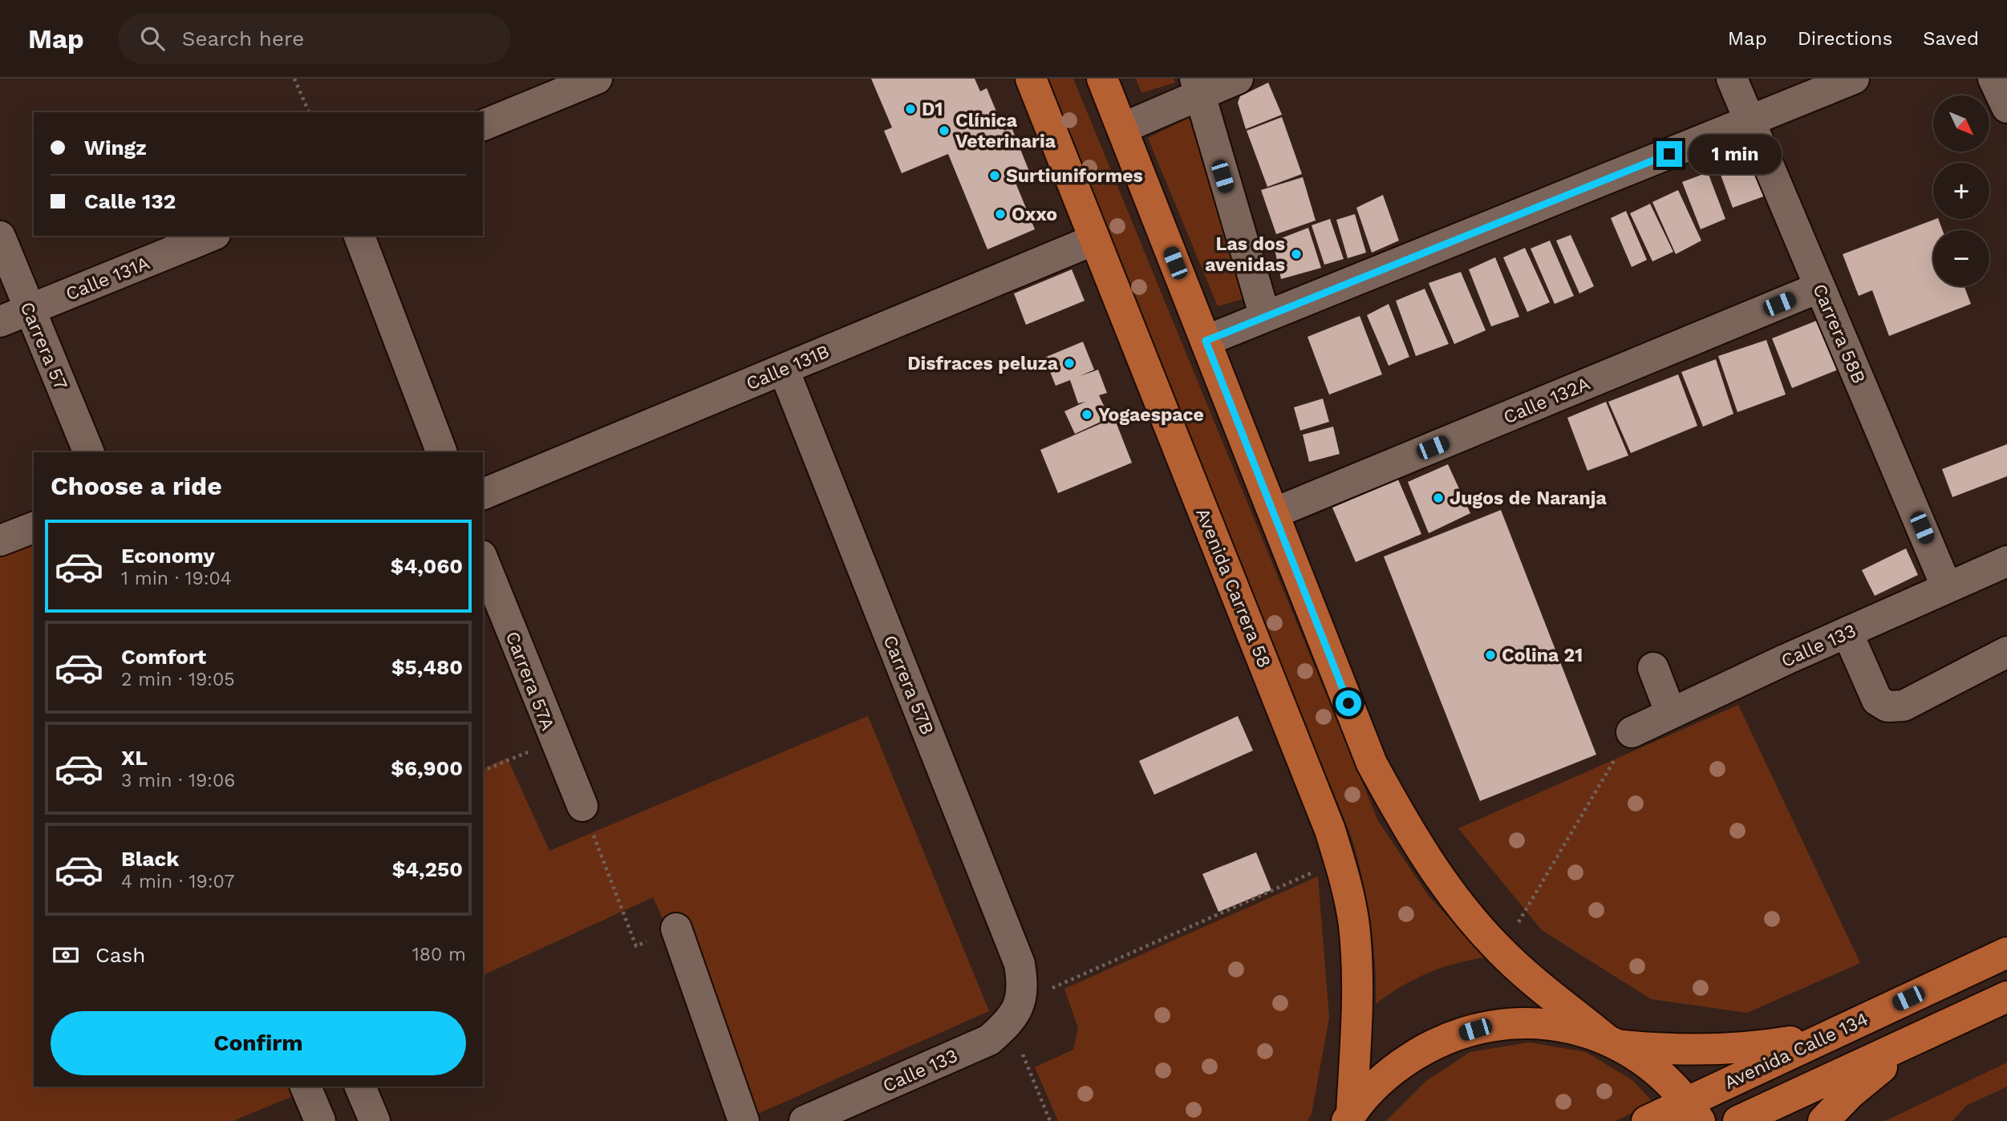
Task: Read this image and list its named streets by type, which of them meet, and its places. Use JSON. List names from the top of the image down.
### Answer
{
  "streets": {
    "main road": ["Avenida Carrera 58", "Avenida Calle 134"],
    "street": [
      "Calle 131A",
      "Carrera 58B",
      "Carrera 57",
      "Calle 131B",
      "Calle 132A",
      "Calle 133",
      "Carrera 57A",
      "Carrera 57B"
    ]
  },
  "crossings": [
    ["Calle 131A", "Carrera 57"],
    ["Carrera 58B", "Calle 132A"],
    ["Carrera 58B", "Calle 133"],
    ["Calle 131B", "Avenida Carrera 58"],
    ["Calle 131B", "Carrera 57B"],
    ["Calle 133", "Carrera 57B"]
  ],
  "places": [
    "D1",
    "Clínica Veterinaria",
    "Surtiuniformes",
    "Oxxo",
    "Las dos avenidas",
    "Disfraces peluza",
    "Yogaespace",
    "Jugos de Naranja",
    "Colina 21"
  ],
  "north": "bottom right",
  "page": {
    "header": "Map",
    "search": "Search here",
    "nav": ["Map", "Directions", "Saved"],
    "map_buttons": ["+", "−"],
    "banner": ["Wingz", "Calle 132"],
    "bubble": "1 min",
    "heading": "Choose a ride",
    "list": [
      {
        "name": "Economy",
        "note": "1 min · 19:04",
        "value": "$4,060"
      },
      {
        "name": "Comfort",
        "note": "2 min · 19:05",
        "value": "$5,480"
      },
      {
        "name": "XL",
        "note": "3 min · 19:06",
        "value": "$6,900"
      },
      {
        "name": "Black",
        "note": "4 min · 19:07",
        "value": "$4,250"
      }
    ],
    "pay": ["Cash", "180 m"],
    "buttons": "Confirm"
  }
}
